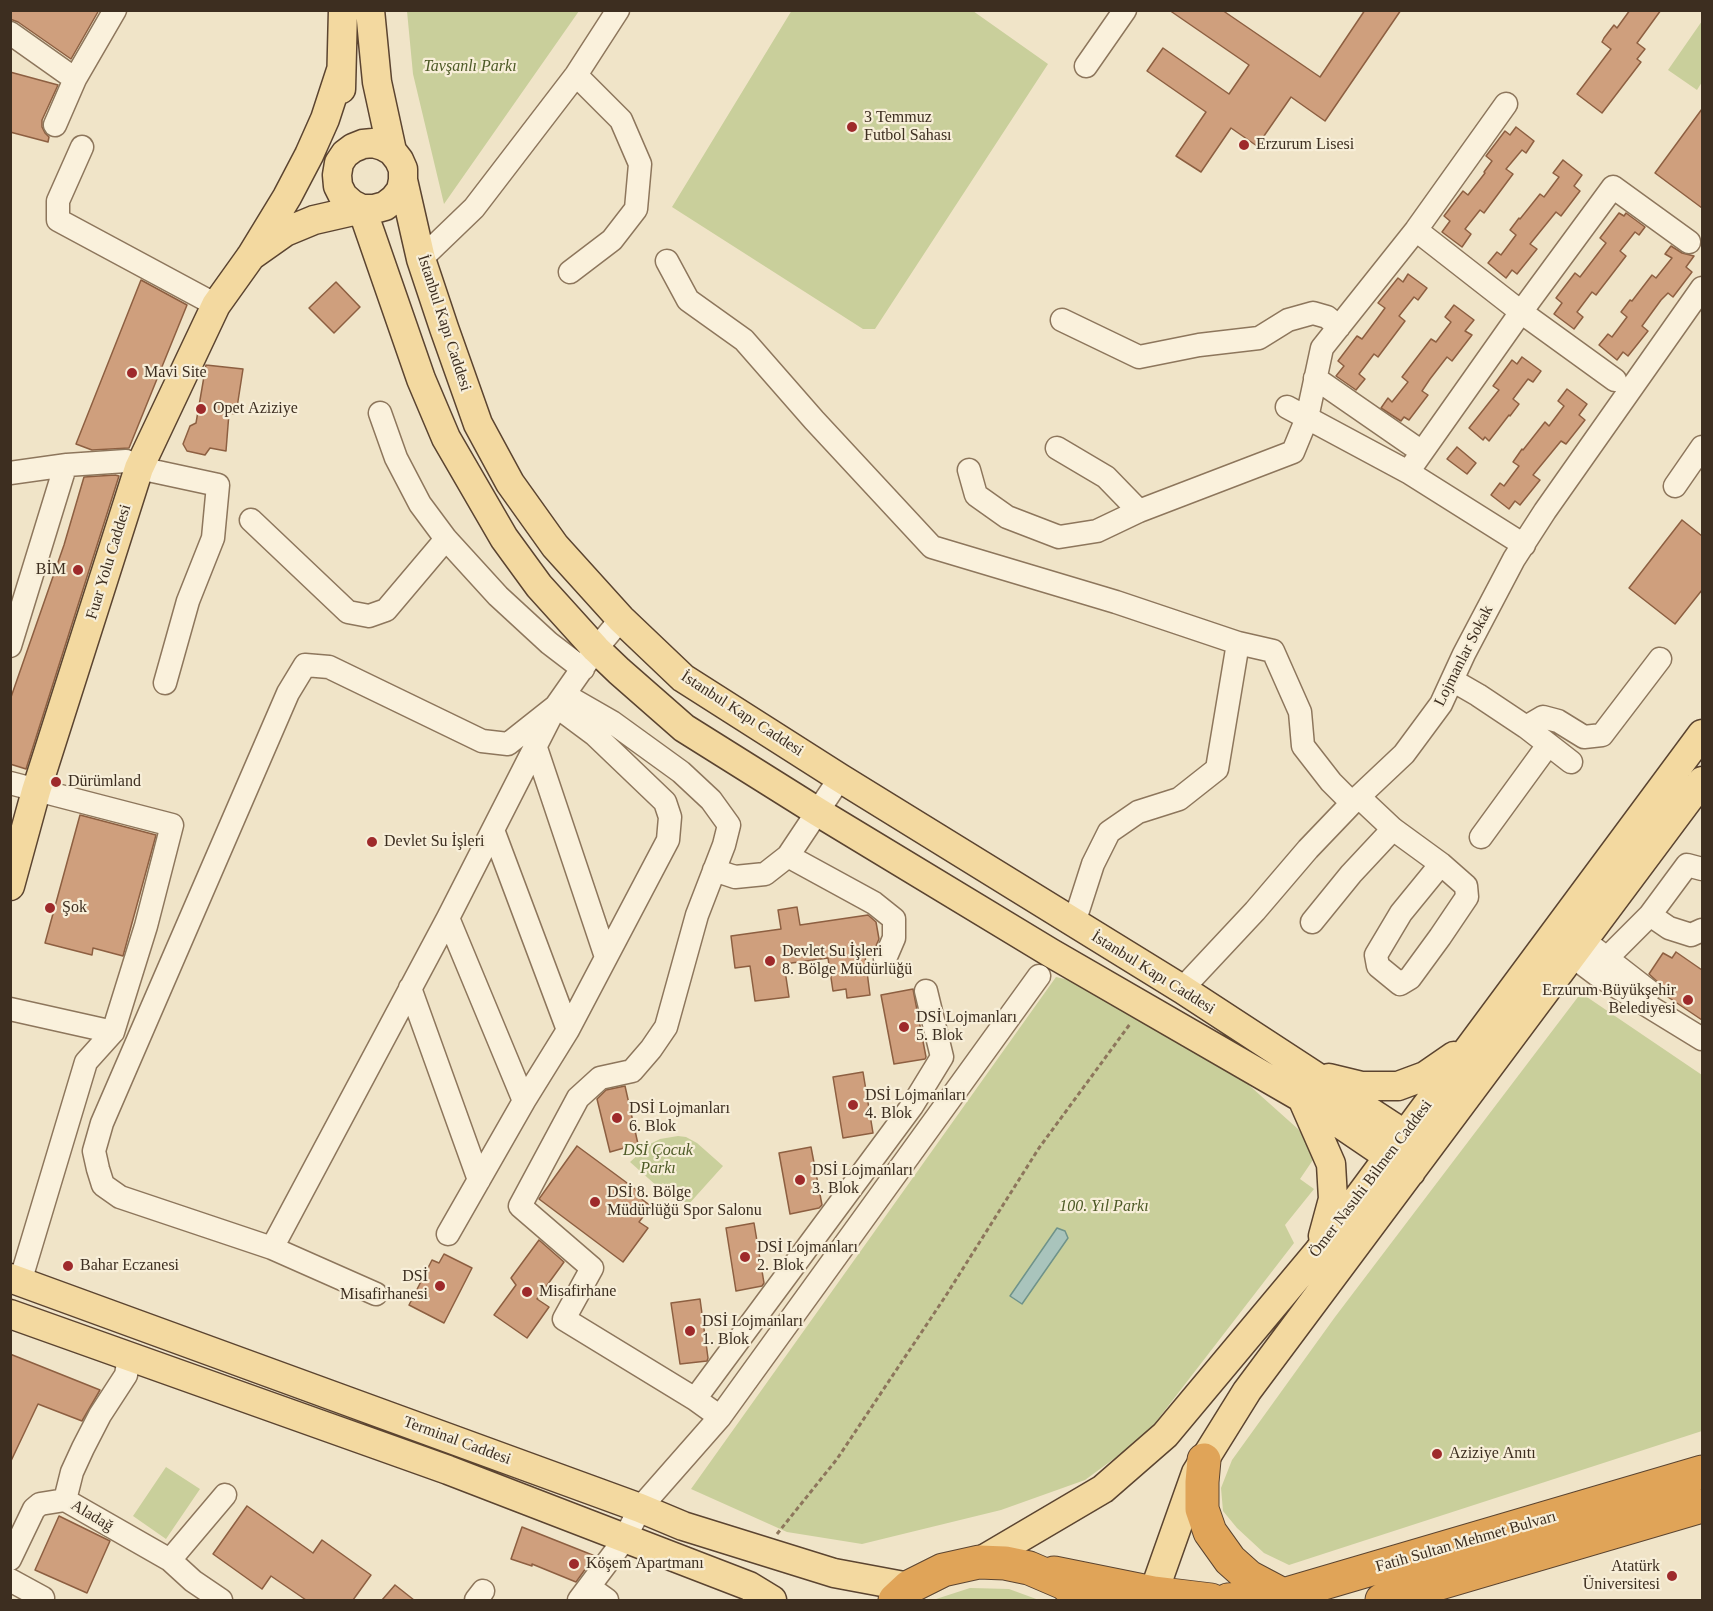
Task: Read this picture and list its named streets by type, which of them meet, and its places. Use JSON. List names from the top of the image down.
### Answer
{
  "streets": {
    "highway": ["Fatih Sultan Mehmet Bulvarı"],
    "main road": [
      "İstanbul Kapı Caddesi",
      "Fuar Yolu Caddesi",
      "Ömer Nasuhi Bilmen Caddesi",
      "Terminal Caddesi"
    ],
    "street": ["Lojmanlar Sokak", "Aladağ"]
  },
  "crossings": [
    ["İstanbul Kapı Caddesi", "Lojmanlar Sokak"],
    ["Terminal Caddesi", "Aladağ"]
  ],
  "parks": ["Tavşanlı Parkı", "DSİ Çocuk Parkı", "100. Yıl Parkı"],
  "places": [
    "3 Temmuz Futbol Sahası",
    "Erzurum Lisesi",
    "Mavi Site",
    "Opet Aziziye",
    "BİM",
    "Dürümland",
    "Devlet Su İşleri",
    "Şok",
    "Devlet Su İşleri 8. Bölge Müdürlüğü",
    "Erzurum Büyükşehir Belediyesi",
    "DSİ Lojmanları 5. Blok",
    "DSİ Lojmanları 4. Blok",
    "DSİ Lojmanları 6. Blok",
    "DSİ Lojmanları 3. Blok",
    "DSİ 8. Bölge Müdürlüğü Spor Salonu",
    "DSİ Lojmanları 2. Blok",
    "Bahar Eczanesi",
    "DSİ Misafirhanesi",
    "Misafirhane",
    "DSİ Lojmanları 1. Blok",
    "Aziziye Anıtı",
    "Köşem Apartmanı",
    "Atatürk Üniversitesi"
  ]
}
